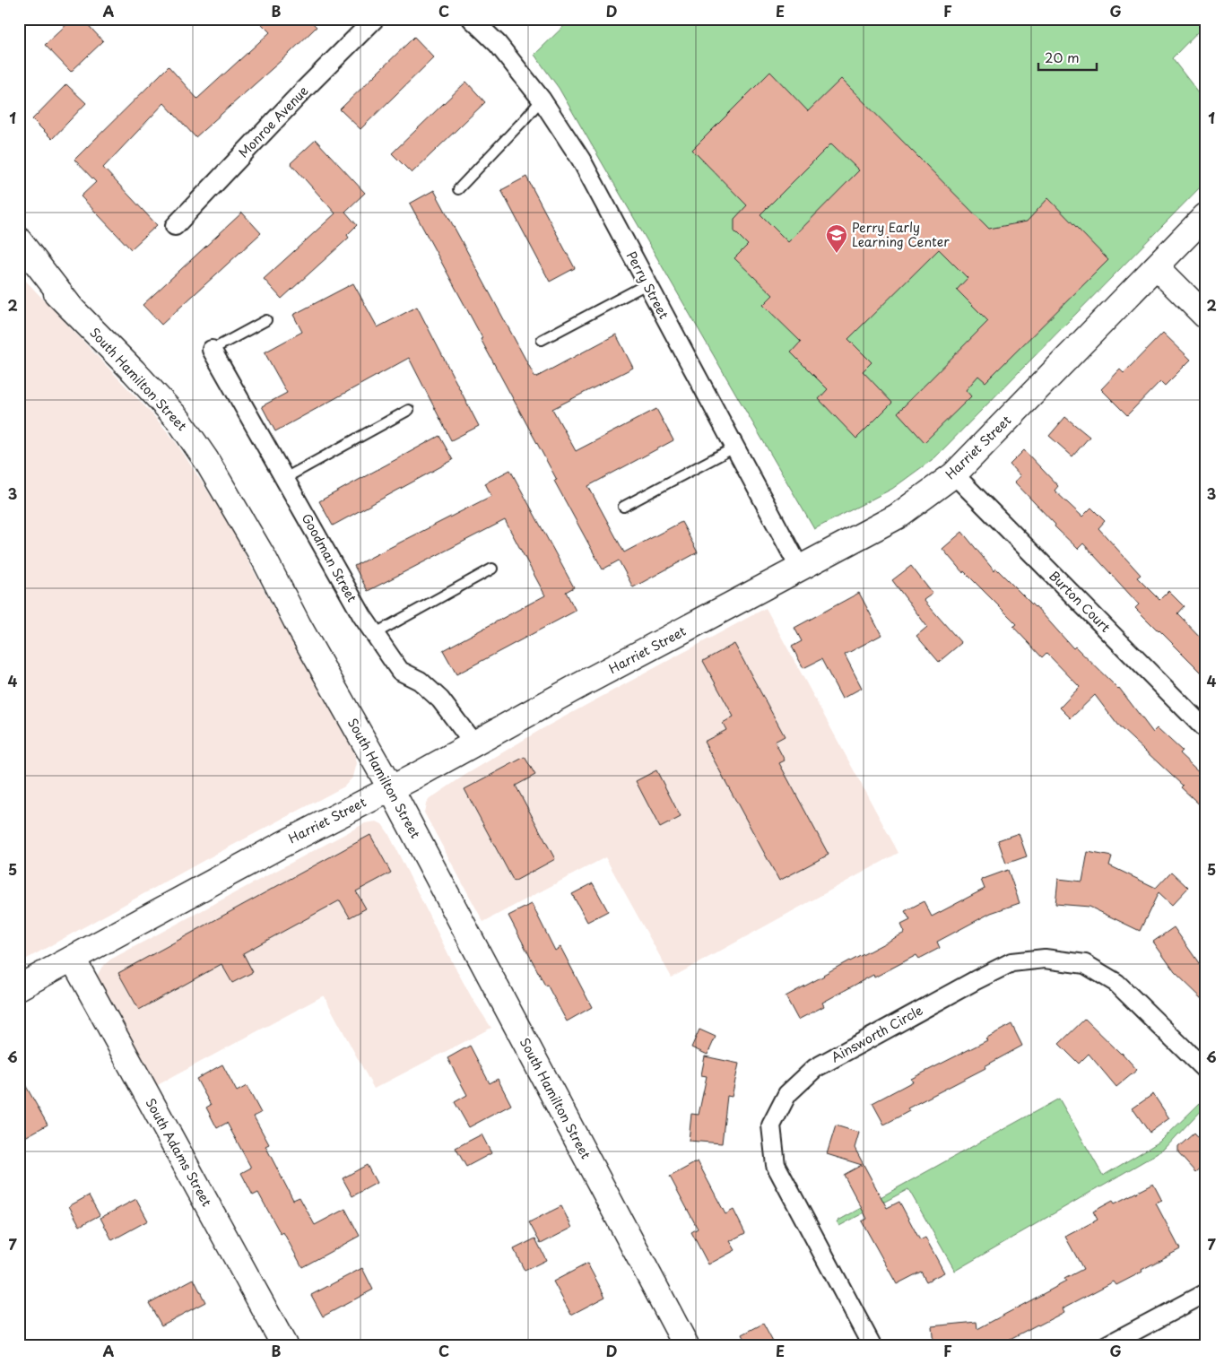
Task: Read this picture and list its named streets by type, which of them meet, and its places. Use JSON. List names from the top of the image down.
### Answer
{
  "streets": {
    "main road": ["South Hamilton Street", "Harriet Street", "South Adams Street"],
    "street": [
      "Monroe Avenue",
      "Perry Street",
      "Goodman Street",
      "Burton Court",
      "Ainsworth Circle"
    ]
  },
  "crossings": [
    ["Perry Street", "Harriet Street"],
    ["South Hamilton Street", "Harriet Street"],
    ["Harriet Street", "Goodman Street"],
    ["Harriet Street", "Burton Court"],
    ["Harriet Street", "South Adams Street"]
  ],
  "places": {
    "school or university": ["Perry Early Learning Center"]
  },
  "scale_bar": "20 m",
  "grid": {
    "columns": [
      "A",
      "B",
      "C",
      "D",
      "E",
      "F",
      "G"
    ],
    "rows": [
      "1",
      "2",
      "3",
      "4",
      "5",
      "6",
      "7"
    ]
  }
}
